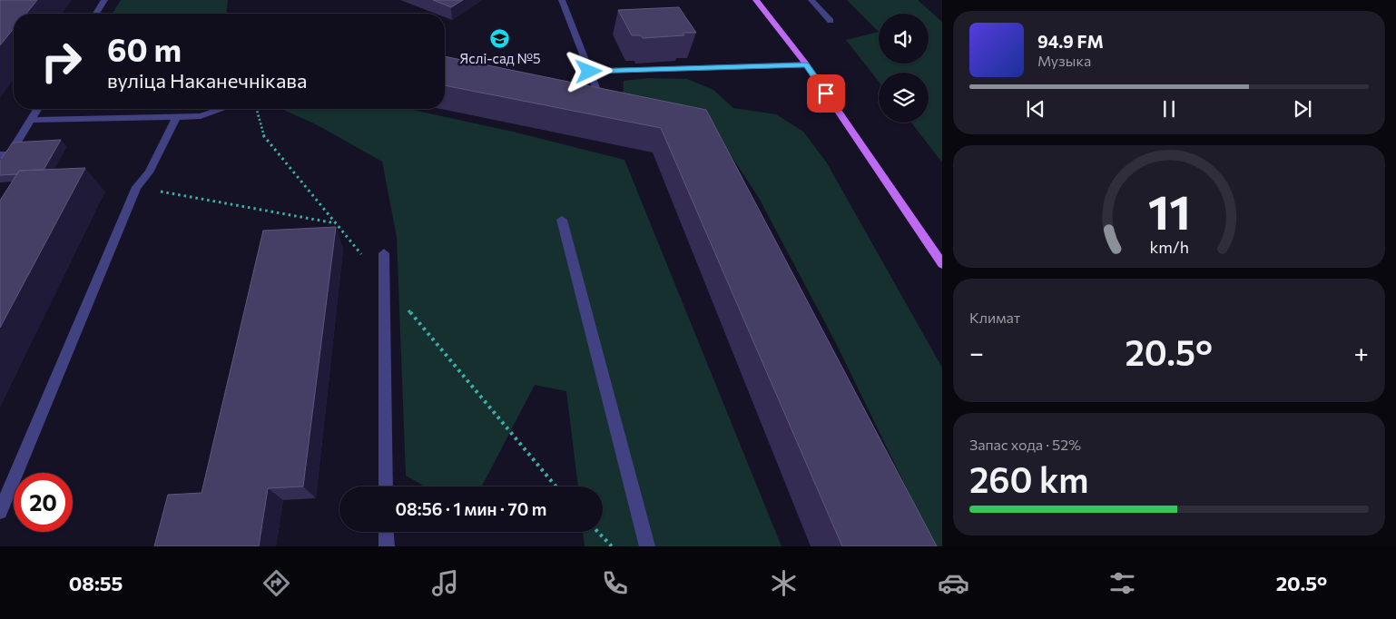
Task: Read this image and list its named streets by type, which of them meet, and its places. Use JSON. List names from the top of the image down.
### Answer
{
  "places": {
    "school or university": ["Яслі-сад №5"]
  },
  "page": {
    "turn": ["60 m", "вуліца Наканечнікава"],
    "song": ["94.9 FM", "Музыка"],
    "tile": [
      "Климат",
      ["Запас хода · 52%", "260 km"]
    ],
    "heat": ["−", "20.5°", "+"],
    "limit": "20",
    "trip": "08:56 · 1 мин · 70 m",
    "tabs": ["08:55", "20.5°"],
    "gauge": ["11", "km/h"]
  }
}
